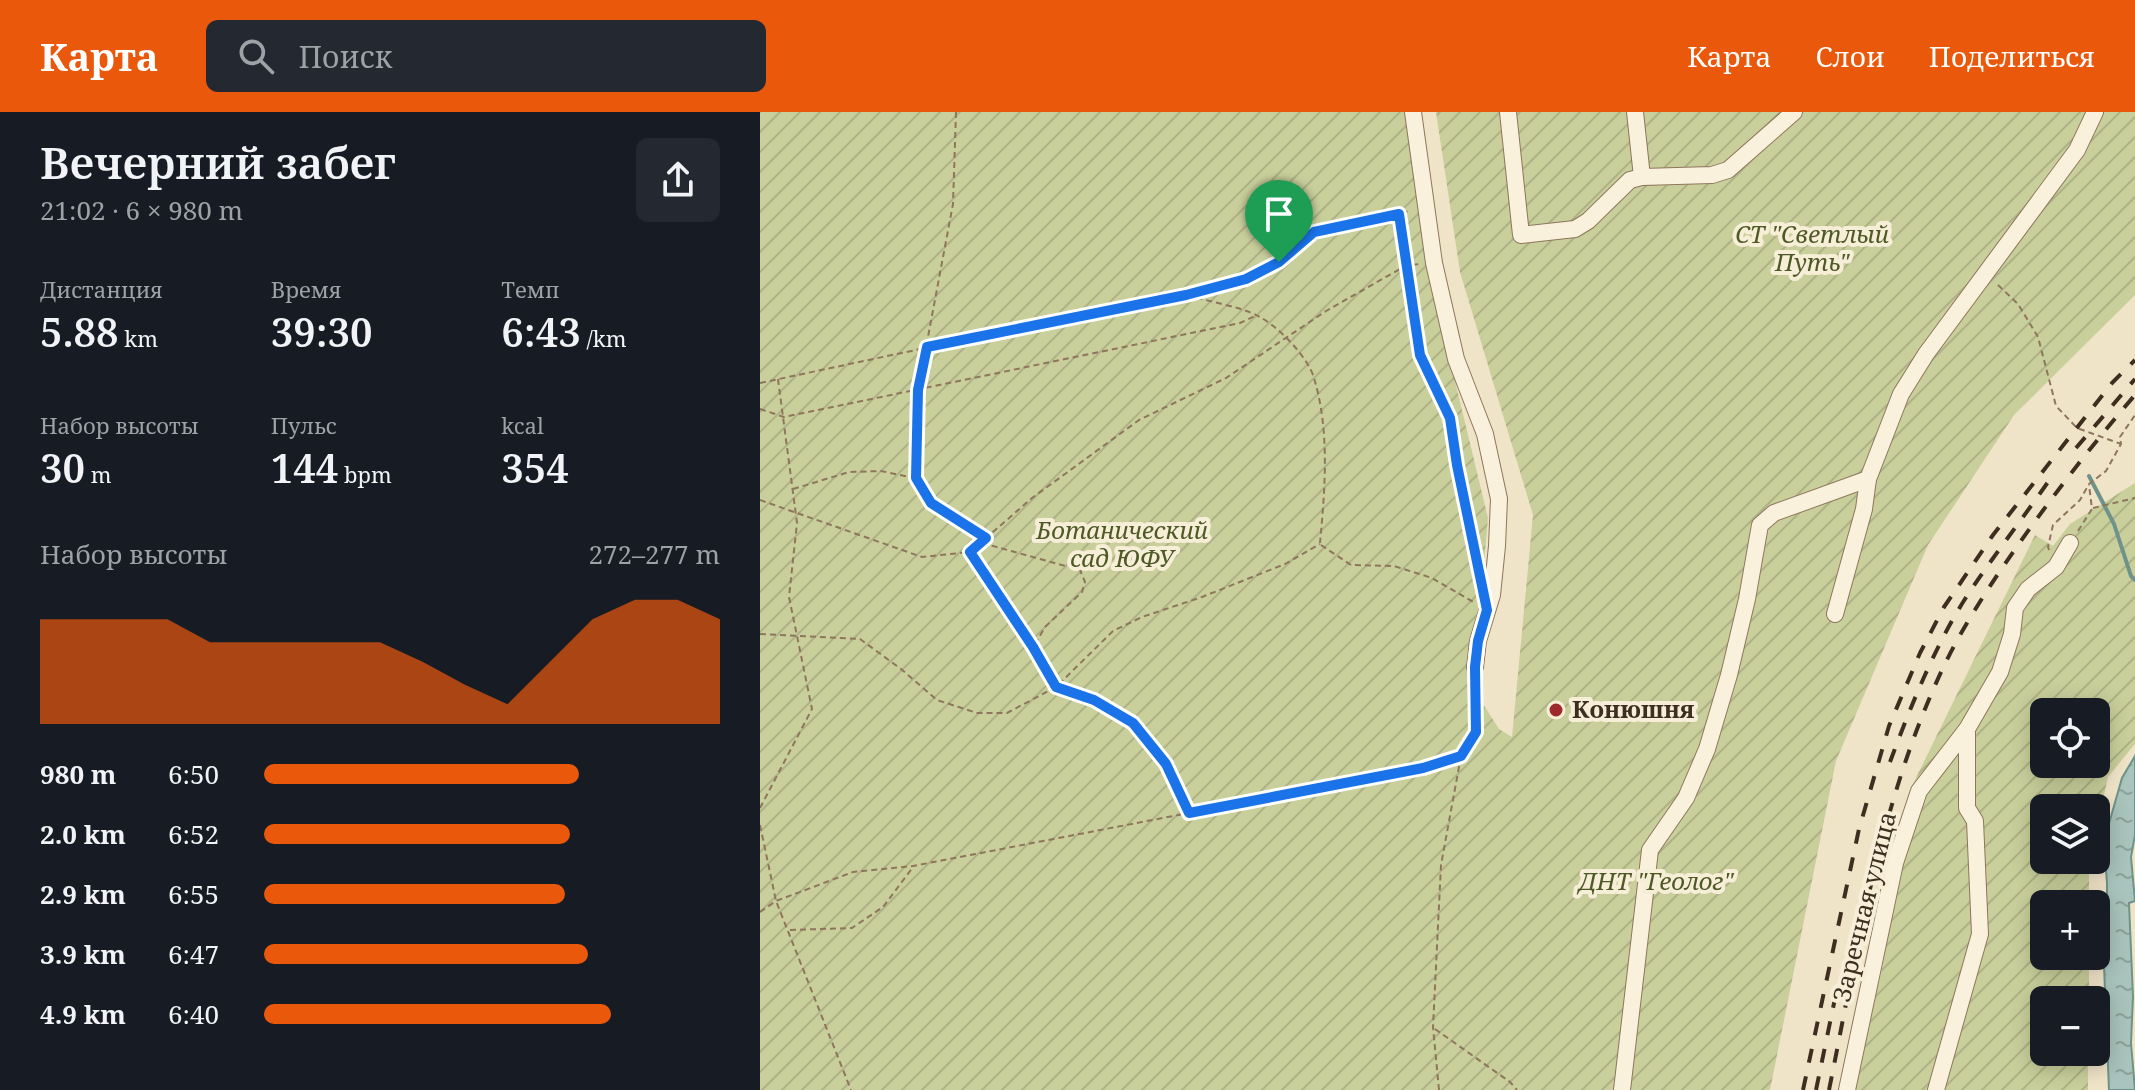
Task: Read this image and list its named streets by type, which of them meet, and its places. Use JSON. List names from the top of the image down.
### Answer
{
  "streets": {
    "street": ["Заречная улица"]
  },
  "parks": ["СТ \"Светлый Путь\"", "Ботанический сад ЮФУ", "ДНТ \"Геолог\""],
  "places": ["Конюшня"],
  "page": {
    "header": "Карта",
    "search": "Поиск",
    "nav": ["Карта", "Слои", "Поделиться"],
    "heading": ["Вечерний забег", "21:02 · 6 × 980 m"],
    "stats": [
      ["Дистанция", "5.88 km"],
      ["Время", "39:30"],
      ["Темп", "6:43 /km"],
      ["Набор высоты", "30 m"],
      ["Пульс", "144 bpm"],
      ["kcal", "354"]
    ],
    "chart": ["Набор высоты", "272–277 m"],
    "map_buttons": ["+", "−"],
    "list": [
      {
        "name": "980 m",
        "note": "6:50"
      },
      {
        "name": "2.0 km",
        "note": "6:52"
      },
      {
        "name": "2.9 km",
        "note": "6:55"
      },
      {
        "name": "3.9 km",
        "note": "6:47"
      },
      {
        "name": "4.9 km",
        "note": "6:40"
      }
    ]
  }
}
